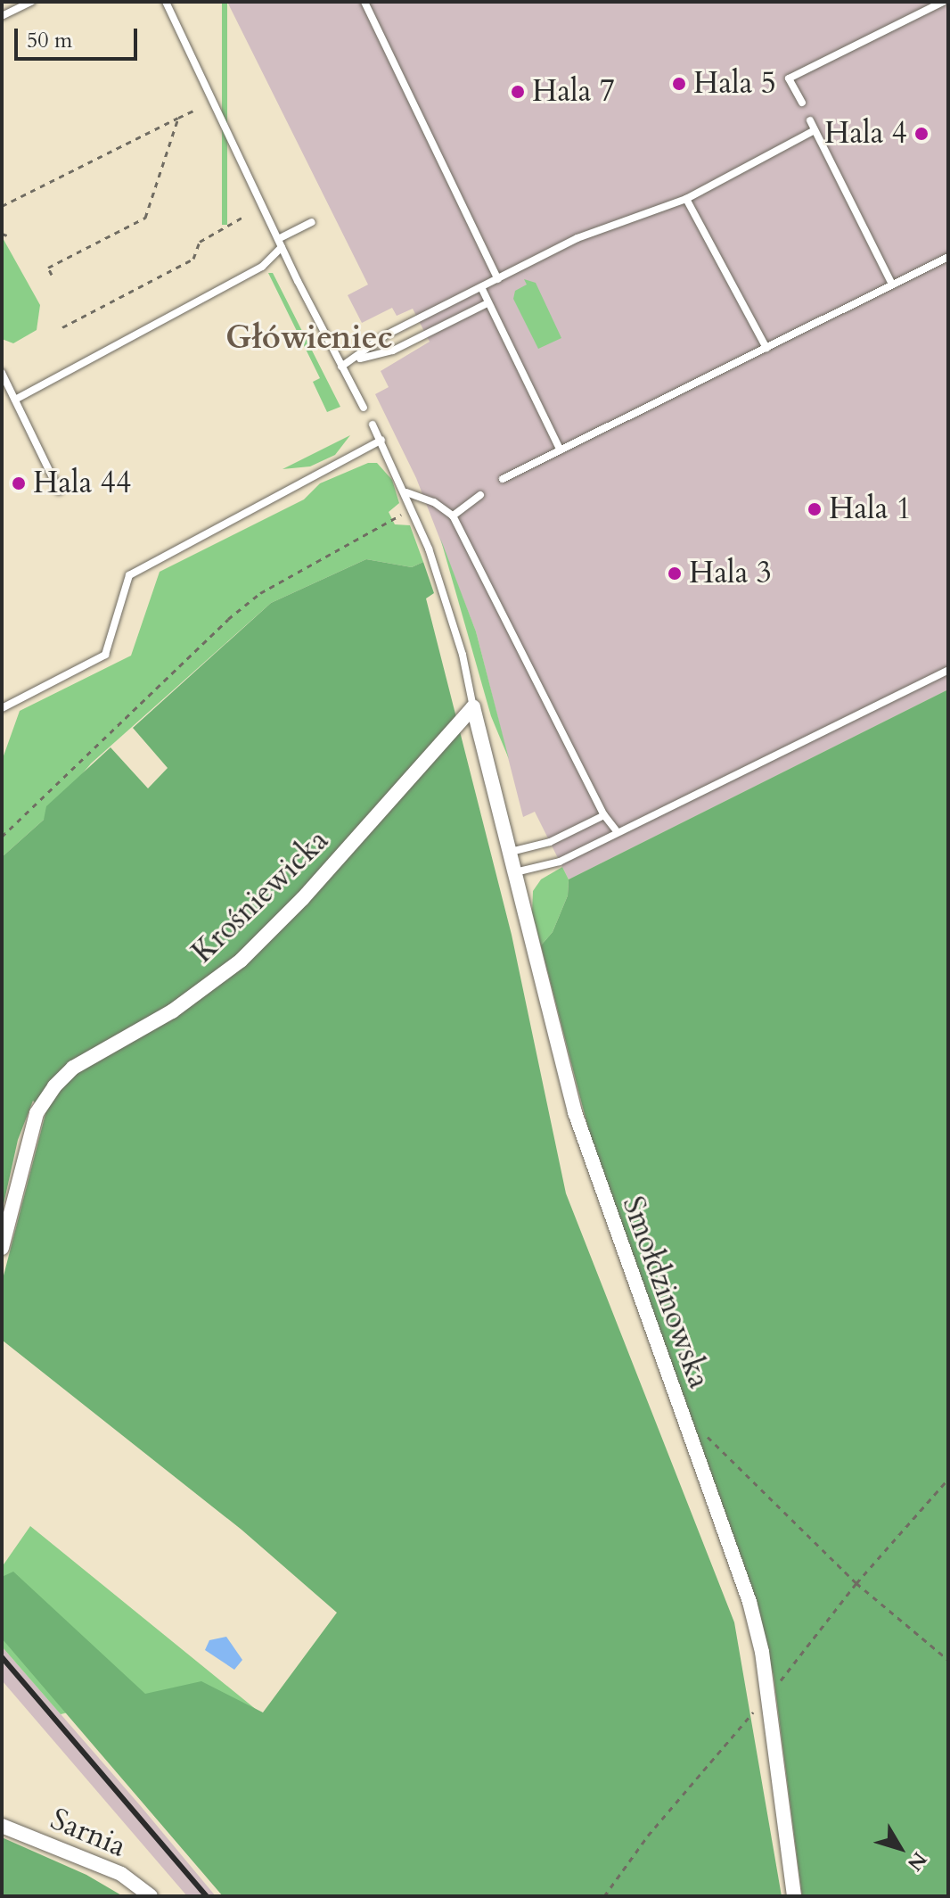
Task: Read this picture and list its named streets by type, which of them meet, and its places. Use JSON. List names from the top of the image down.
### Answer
{
  "streets": {
    "street": ["Krośniewicka", "Smołdzinowska", "Sarnia"]
  },
  "crossings": [
    ["Krośniewicka", "Smołdzinowska"]
  ],
  "districts": ["Główieniec"],
  "places": [
    "Hala 5",
    "Hala 7",
    "Hala 4",
    "Hala 44",
    "Hala 1",
    "Hala 3"
  ],
  "scale_bar": "50 m",
  "north": "bottom right"
}
